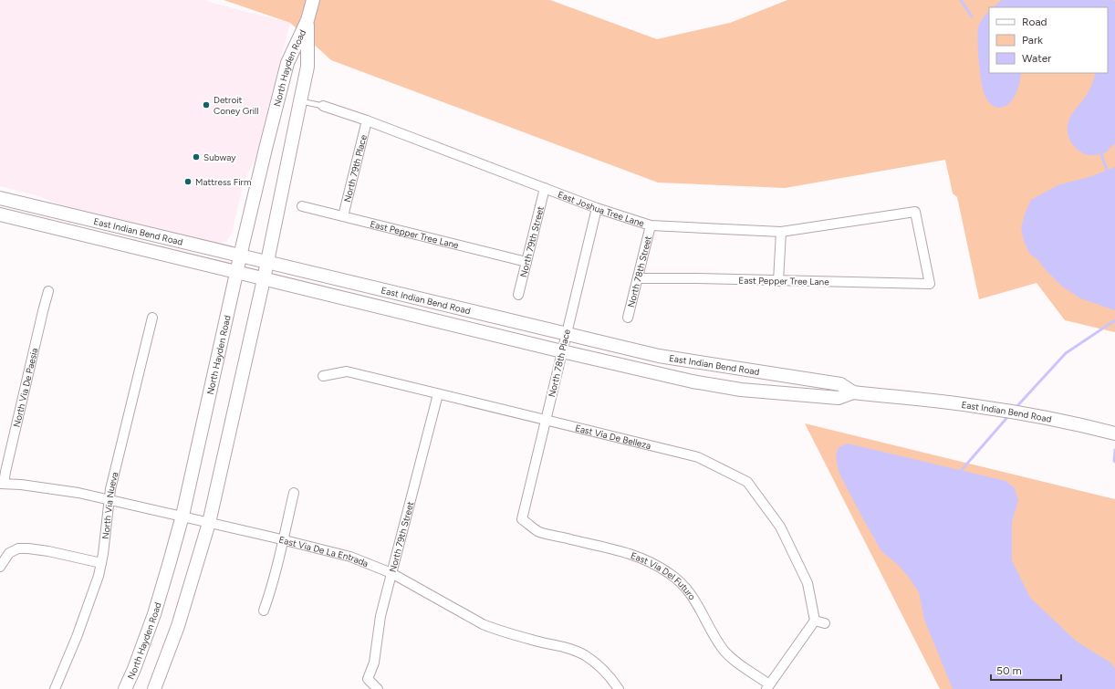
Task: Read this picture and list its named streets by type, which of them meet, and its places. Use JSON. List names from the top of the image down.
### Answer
{
  "streets": {
    "main road": ["North Hayden Road", "East Indian Bend Road"],
    "street": [
      "North 79th Place",
      "East Joshua Tree Lane",
      "East Pepper Tree Lane",
      "North 79th Street",
      "North 78th Street",
      "North 78th Place",
      "North Via De Paesia",
      "East Via De Belleza",
      "North Via Nueva",
      "East Via De La Entrada",
      "East Via Del Futuro"
    ]
  },
  "crossings": [
    ["North Hayden Road", "East Joshua Tree Lane"],
    ["North Hayden Road", "East Indian Bend Road"],
    ["North Hayden Road", "East Via De La Entrada"],
    ["North 79th Place", "East Joshua Tree Lane"],
    ["North 79th Place", "East Pepper Tree Lane"],
    ["East Joshua Tree Lane", "East Pepper Tree Lane"],
    ["East Joshua Tree Lane", "North 79th Street"],
    ["East Joshua Tree Lane", "North 78th Street"],
    ["East Joshua Tree Lane", "North 78th Place"],
    ["East Indian Bend Road", "North 78th Place"],
    ["East Pepper Tree Lane", "North 79th Street"],
    ["East Pepper Tree Lane", "North 78th Street"],
    ["North 79th Street", "East Via De Belleza"],
    ["North 79th Street", "East Via De La Entrada"],
    ["North 78th Place", "East Via De Belleza"],
    ["North 78th Place", "East Via Del Futuro"],
    ["North Via De Paesia", "East Via De La Entrada"],
    ["North Via Nueva", "East Via De La Entrada"]
  ],
  "places": ["Detroit Coney Grill", "Subway", "Mattress Firm"],
  "legend": ["Road", "Park", "Water"],
  "scale_bar": "50 m"
}
